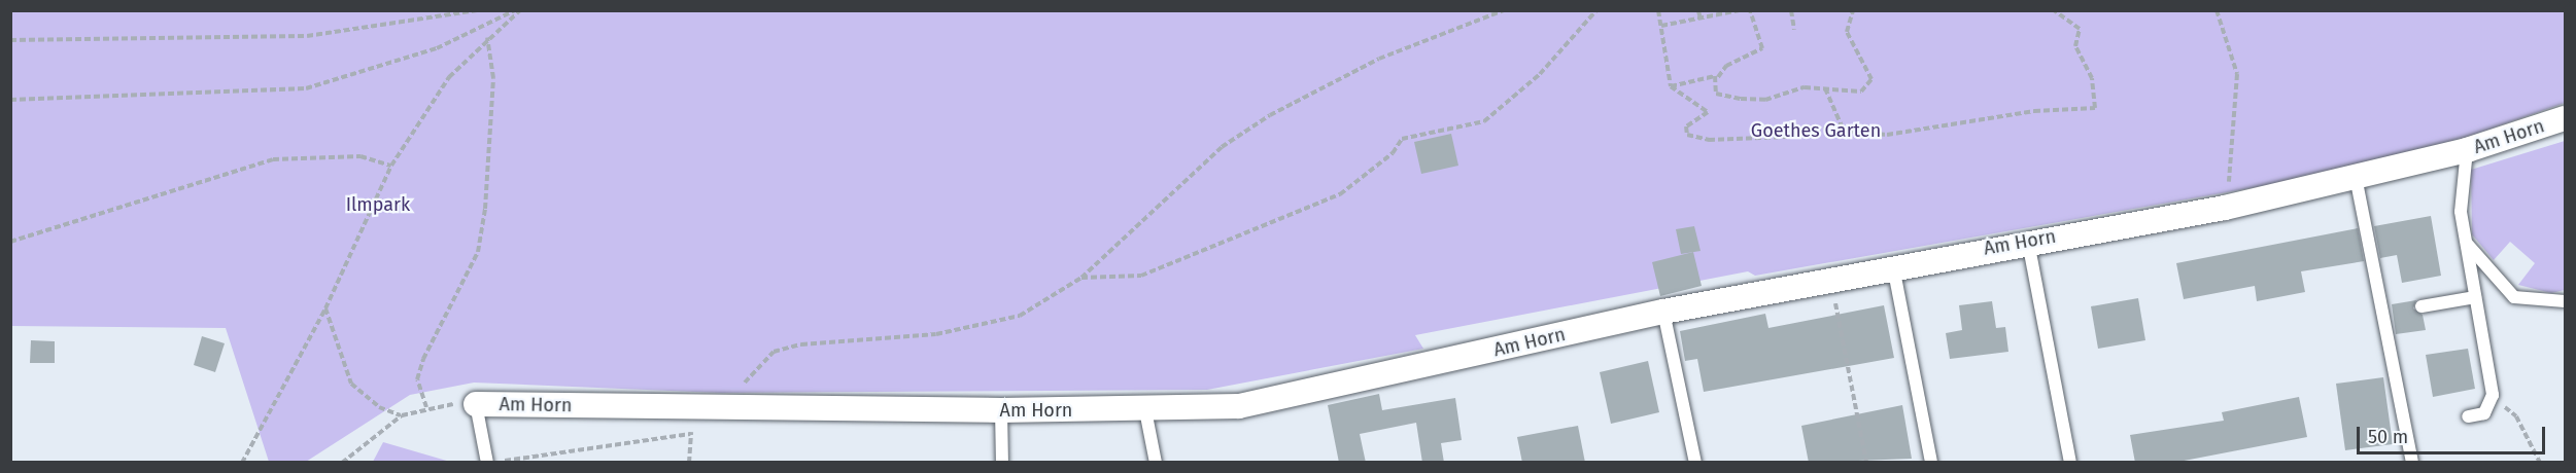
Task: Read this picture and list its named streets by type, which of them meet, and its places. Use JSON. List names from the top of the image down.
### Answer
{
  "streets": {
    "street": ["Am Horn"]
  },
  "parks": ["Goethes Garten", "Ilmpark"],
  "scale_bar": "50 m"
}
